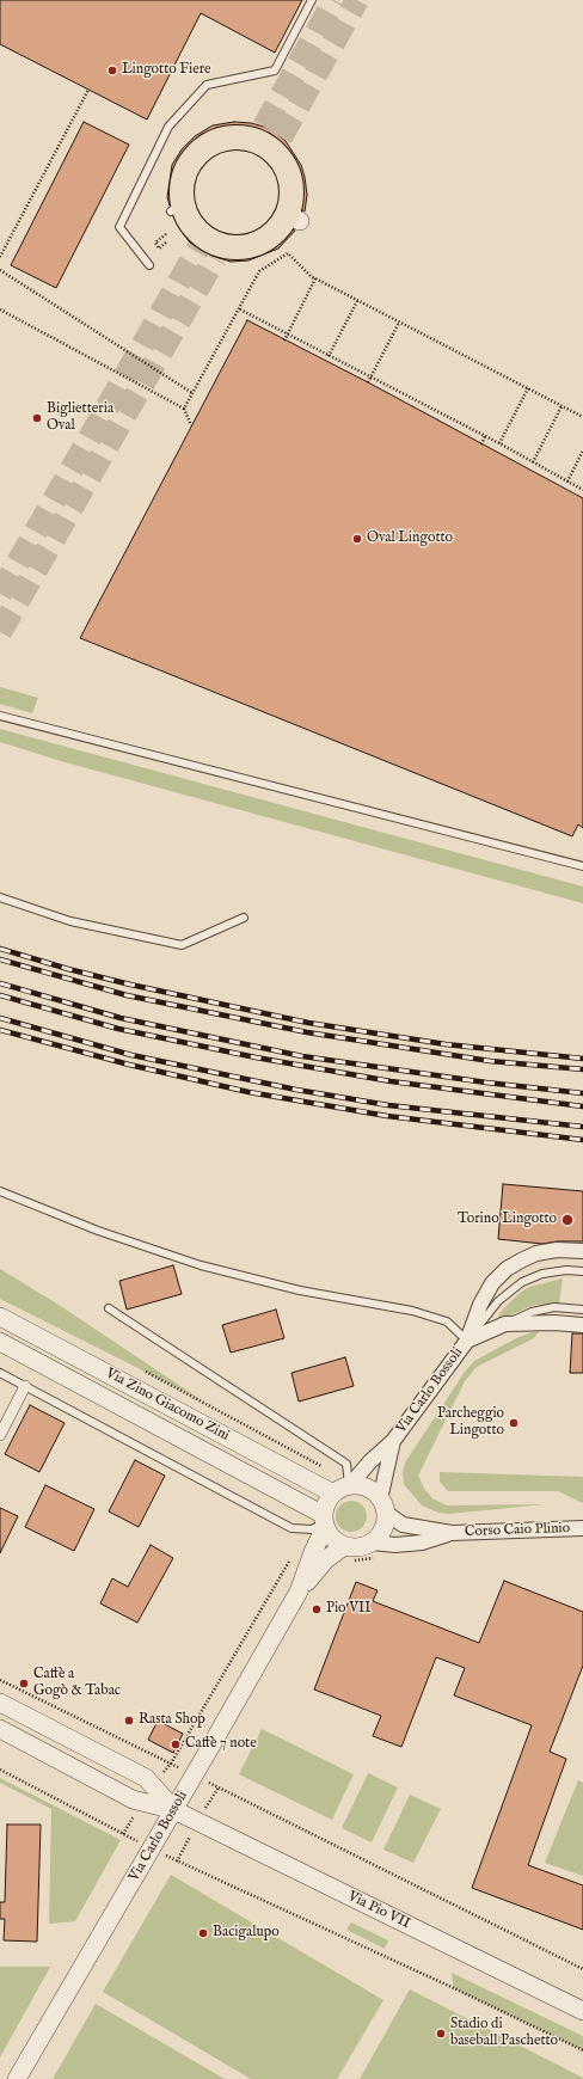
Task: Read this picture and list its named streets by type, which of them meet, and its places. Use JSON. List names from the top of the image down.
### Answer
{
  "streets": {
    "street": [
      "Via Carlo Bossoli",
      "Via Zino Giacomo Zini",
      "Corso Caio Plinio",
      "Via Pio VII"
    ]
  },
  "crossings": [
    ["Via Carlo Bossoli", "Via Zino Giacomo Zini"],
    ["Via Carlo Bossoli", "Corso Caio Plinio"],
    ["Via Carlo Bossoli", "Via Pio VII"],
    ["Via Zino Giacomo Zini", "Corso Caio Plinio"]
  ],
  "places": [
    "Lingotto Fiere",
    "Biglietteria Oval",
    "Oval Lingotto",
    "Torino Lingotto",
    "Parcheggio Lingotto",
    "Pio VII",
    "Caffè a Gogò & Tabac",
    "Rasta Shop",
    "Caffè 7 note",
    "Bacigalupo",
    "Stadio di baseball Paschetto"
  ]
}
